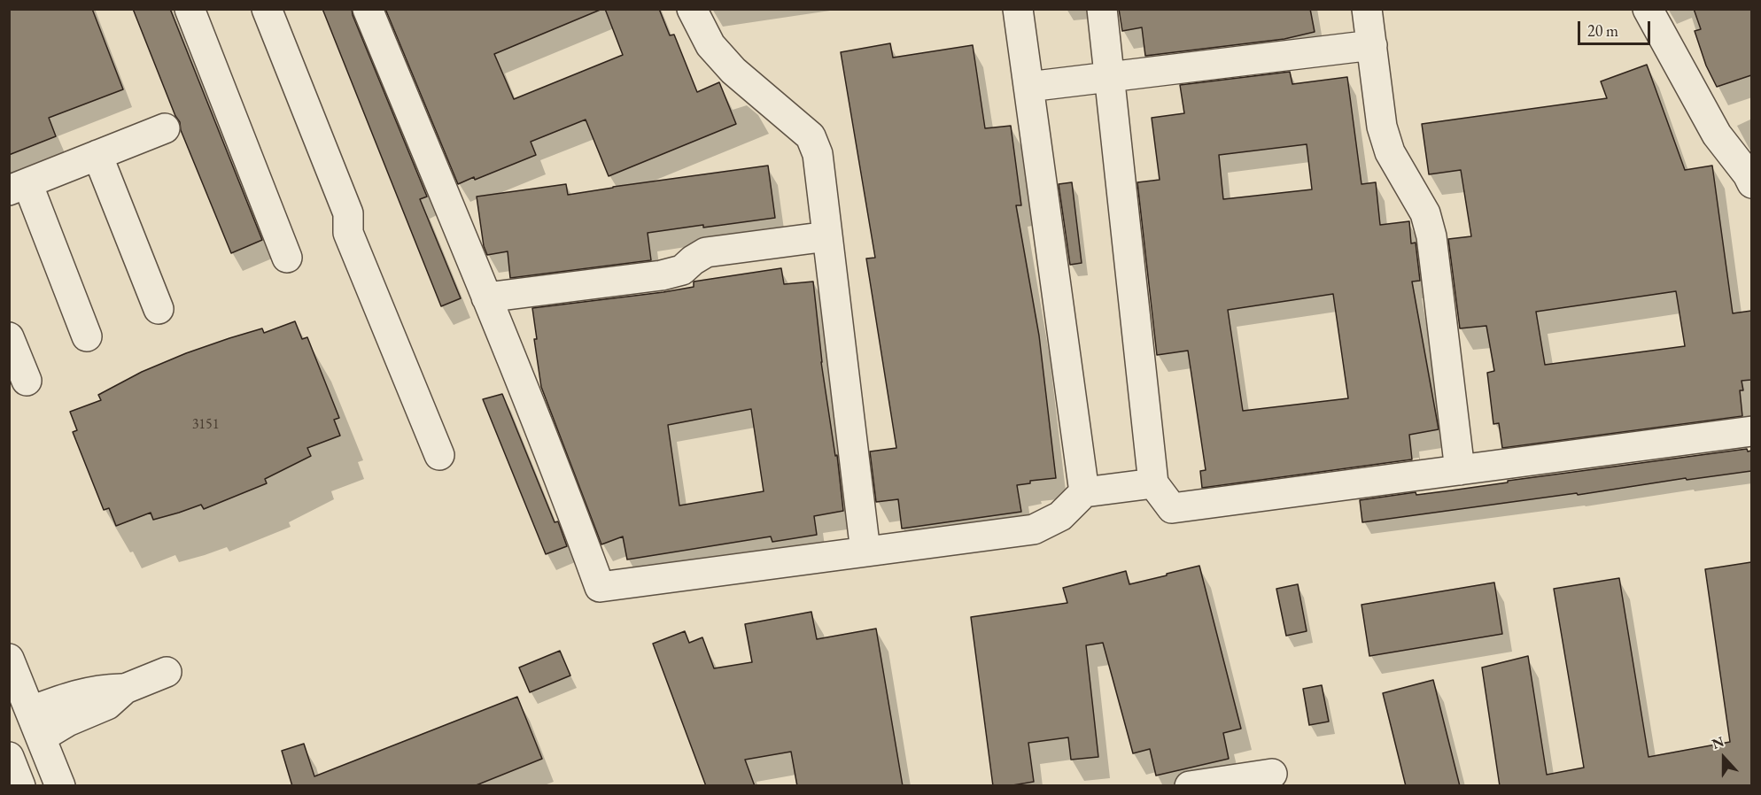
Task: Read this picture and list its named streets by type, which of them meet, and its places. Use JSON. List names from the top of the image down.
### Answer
{
  "house_numbers": ["3151"],
  "scale_bar": "20 m",
  "north": "top"
}
